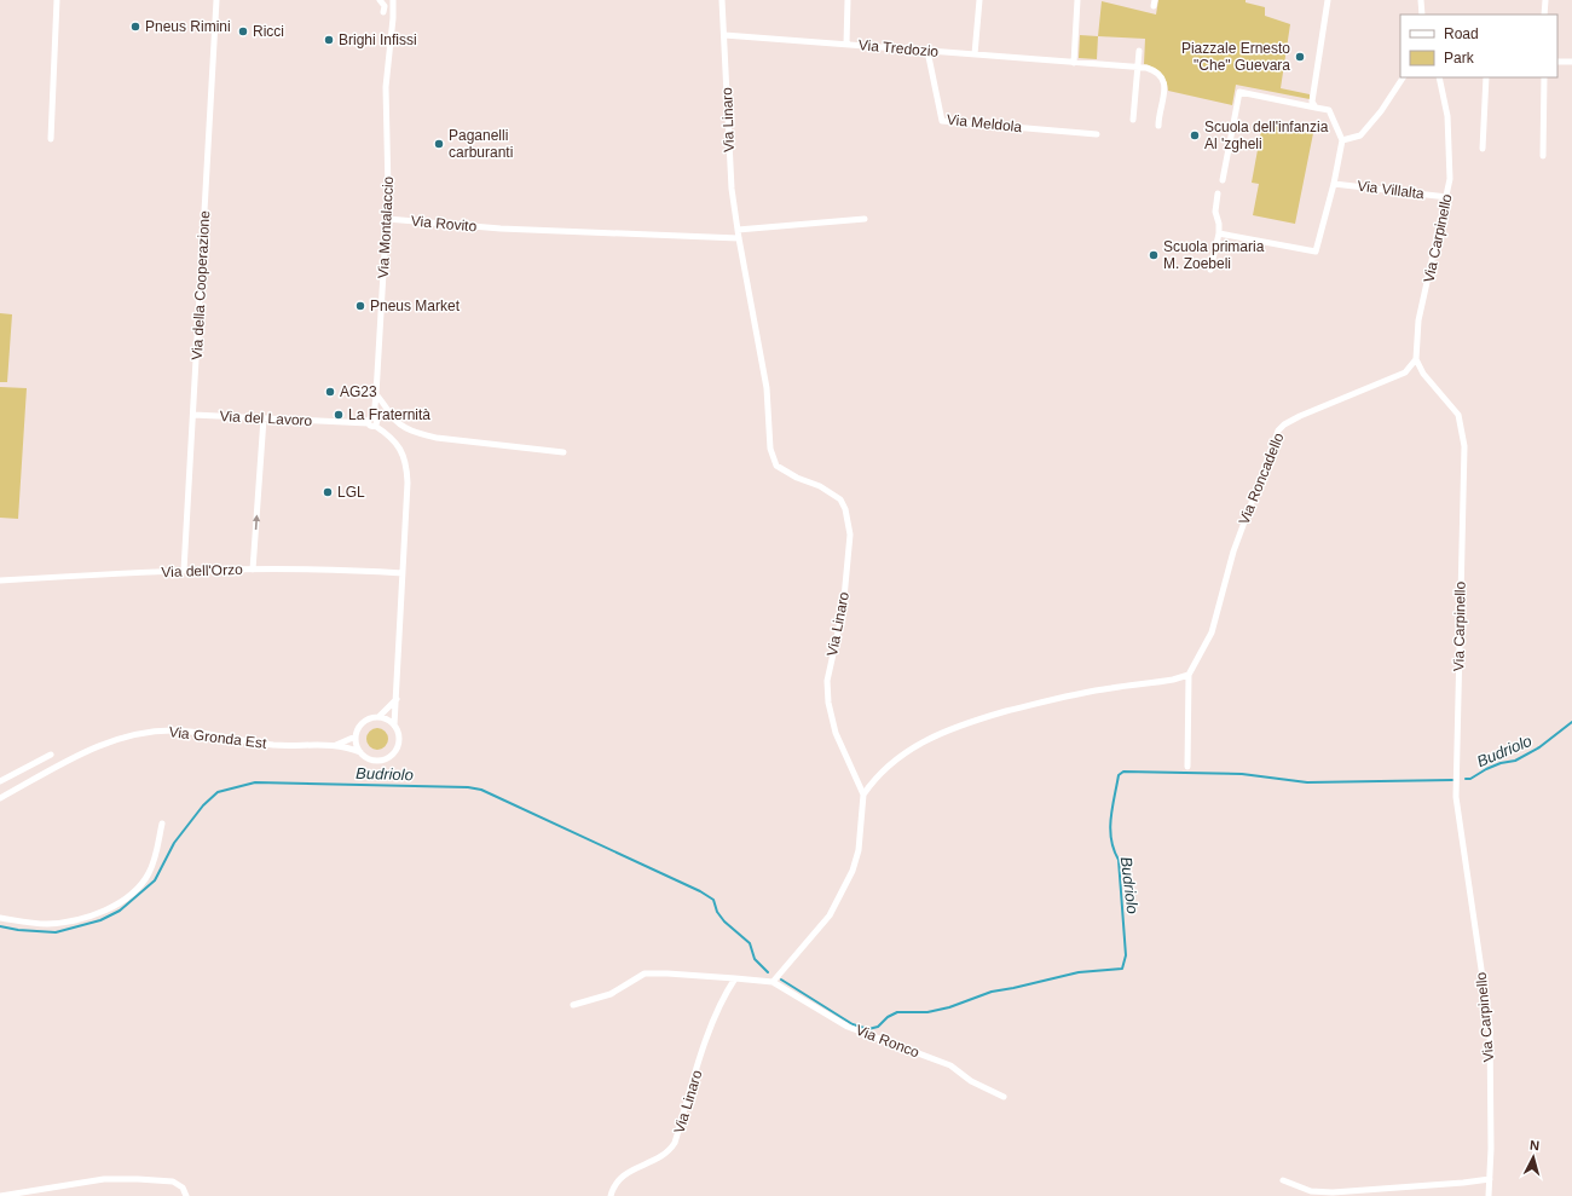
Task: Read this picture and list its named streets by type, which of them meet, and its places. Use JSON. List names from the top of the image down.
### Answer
{
  "streets": {
    "street": [
      "Via Tredozio",
      "Via Linaro",
      "Via Meldola",
      "Via Villalta",
      "Via Rovito",
      "Via Montalaccio",
      "Via Carpinello",
      "Via della Cooperazione",
      "Via del Lavoro",
      "Via Roncadello",
      "Via dell'Orzo",
      "Via Gronda Est",
      "Via Ronco"
    ]
  },
  "crossings": [
    ["Via Tredozio", "Via Linaro"],
    ["Via Tredozio", "Via Meldola"],
    ["Via Linaro", "Via Rovito"],
    ["Via Linaro", "Via Ronco"],
    ["Via Villalta", "Via Carpinello"],
    ["Via Rovito", "Via Montalaccio"],
    ["Via Carpinello", "Via Roncadello"],
    ["Via della Cooperazione", "Via del Lavoro"],
    ["Via della Cooperazione", "Via dell'Orzo"],
    ["Via del Lavoro", "Via Gronda Est"],
    ["Via dell'Orzo", "Via Gronda Est"]
  ],
  "water": ["Budriolo"],
  "places": [
    "Pneus Rimini",
    "Ricci",
    "Brighi Infissi",
    "Piazzale Ernesto \"Che\" Guevara",
    "Scuola dell'infanzia Al 'zgheli",
    "Paganelli carburanti",
    "Scuola primaria M. Zoebeli",
    "Pneus Market",
    "AG23",
    "La Fraternità",
    "LGL"
  ],
  "legend": ["Road", "Park"],
  "north": "top"
}
